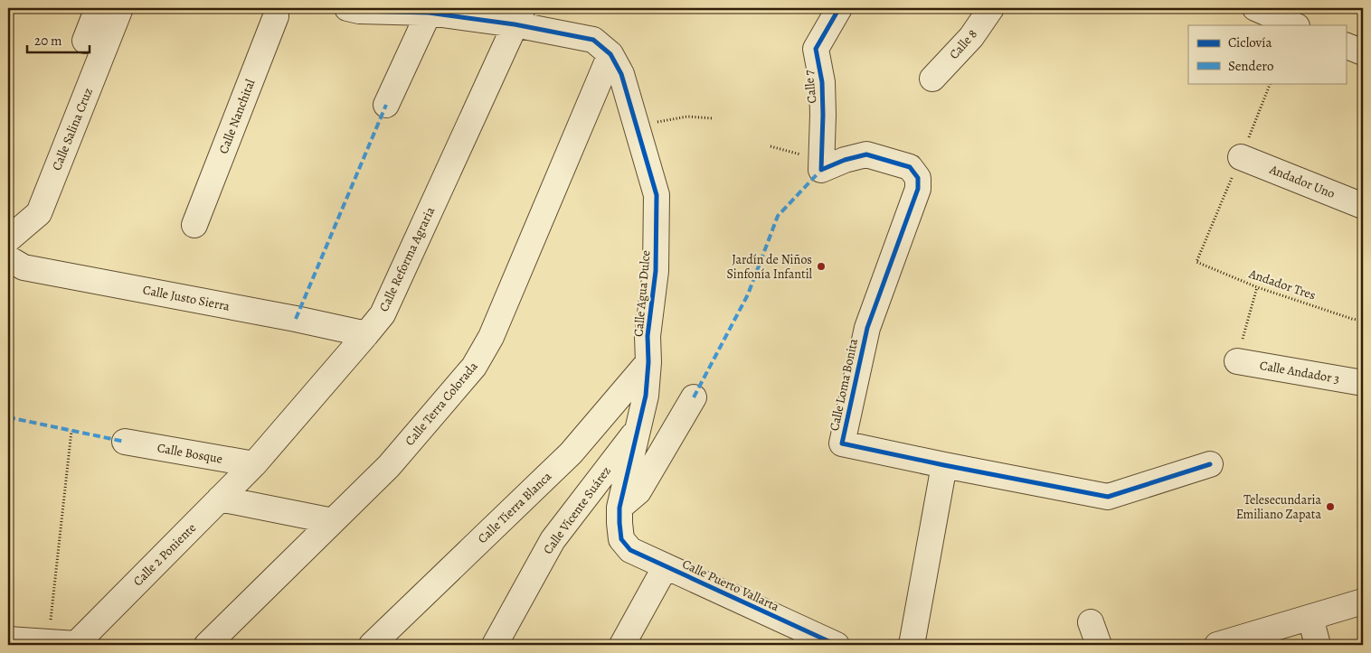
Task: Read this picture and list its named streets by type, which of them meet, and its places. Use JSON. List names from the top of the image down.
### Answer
{
  "streets": {
    "street": [
      "Calle 8",
      "Calle 7",
      "Calle Nanchital",
      "Calle Salina Cruz",
      "Andador Uno",
      "Calle Reforma Agraria",
      "Calle Agua Dulce",
      "Calle Justo Sierra",
      "Calle Andador 3",
      "Calle Loma Bonita",
      "Calle Terra Colorada",
      "Calle Bosque",
      "Calle Tierra Blanca",
      "Calle Vicente Suárez",
      "Calle 2 Poniente",
      "Calle Puerto Vallarta"
    ],
    "path": ["Andador Tres"]
  },
  "crossings": [
    ["Calle 7", "Calle Loma Bonita"],
    ["Calle Reforma Agraria", "Calle Agua Dulce"],
    ["Calle Reforma Agraria", "Calle Justo Sierra"],
    ["Calle Reforma Agraria", "Calle Bosque"],
    ["Calle Reforma Agraria", "Calle 2 Poniente"],
    ["Calle Agua Dulce", "Calle Terra Colorada"],
    ["Calle Agua Dulce", "Calle Tierra Blanca"],
    ["Calle Agua Dulce", "Calle Vicente Suárez"],
    ["Calle Agua Dulce", "Calle Puerto Vallarta"],
    ["Calle Bosque", "Calle 2 Poniente"]
  ],
  "places": ["Jardín de Niños Sinfonía Infantil", "Telesecundaria Emiliano Zapata"],
  "legend": ["Ciclovía", "Sendero"],
  "scale_bar": "20 m"
}
